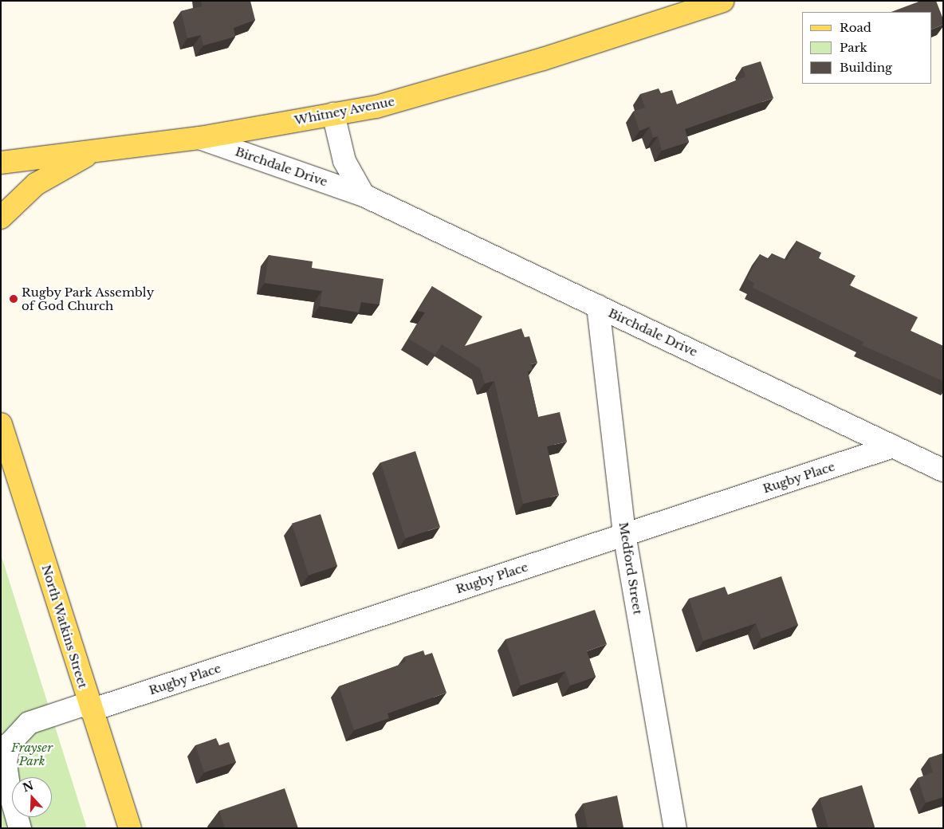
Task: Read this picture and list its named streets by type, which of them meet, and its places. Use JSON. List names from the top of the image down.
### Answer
{
  "streets": {
    "main road": ["Whitney Avenue", "North Watkins Street"],
    "street": ["Birchdale Drive", "Rugby Place", "Medford Street"]
  },
  "crossings": [
    ["Whitney Avenue", "Birchdale Drive"],
    ["Birchdale Drive", "Rugby Place"],
    ["Birchdale Drive", "Medford Street"],
    ["Rugby Place", "Medford Street"],
    ["Rugby Place", "North Watkins Street"]
  ],
  "parks": ["Frayser Park"],
  "places": ["Rugby Park Assembly of God Church"],
  "legend": ["Road", "Park", "Building"],
  "north": "top"
}
